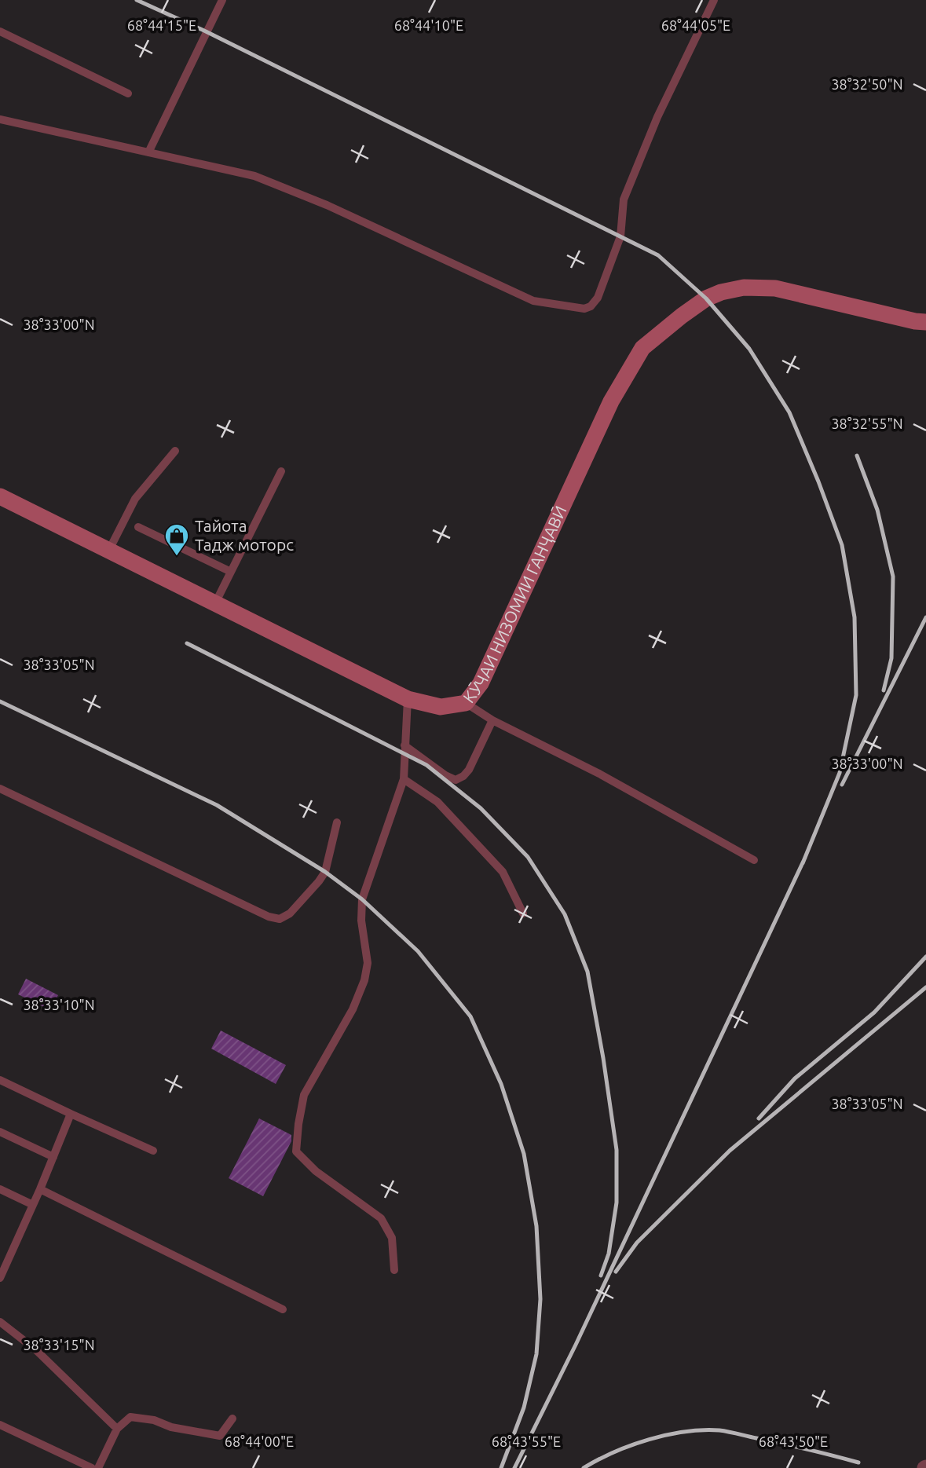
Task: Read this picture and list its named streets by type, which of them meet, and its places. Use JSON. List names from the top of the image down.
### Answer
{
  "streets": {
    "main road": ["КӮЧАИ НИЗОМИИ ГАНҶАВӢ"]
  },
  "places": {
    "shop": ["Тайота Тадж моторс"]
  },
  "coordinates": [
    "68°44'15\"E",
    "68°44'10\"E",
    "68°44'05\"E",
    "38°32'50\"N",
    "38°33'00\"N",
    "38°32'55\"N",
    "38°33'05\"N",
    "38°33'10\"N",
    "38°33'15\"N",
    "68°44'00\"E",
    "68°43'55\"E",
    "68°43'50\"E"
  ]
}
